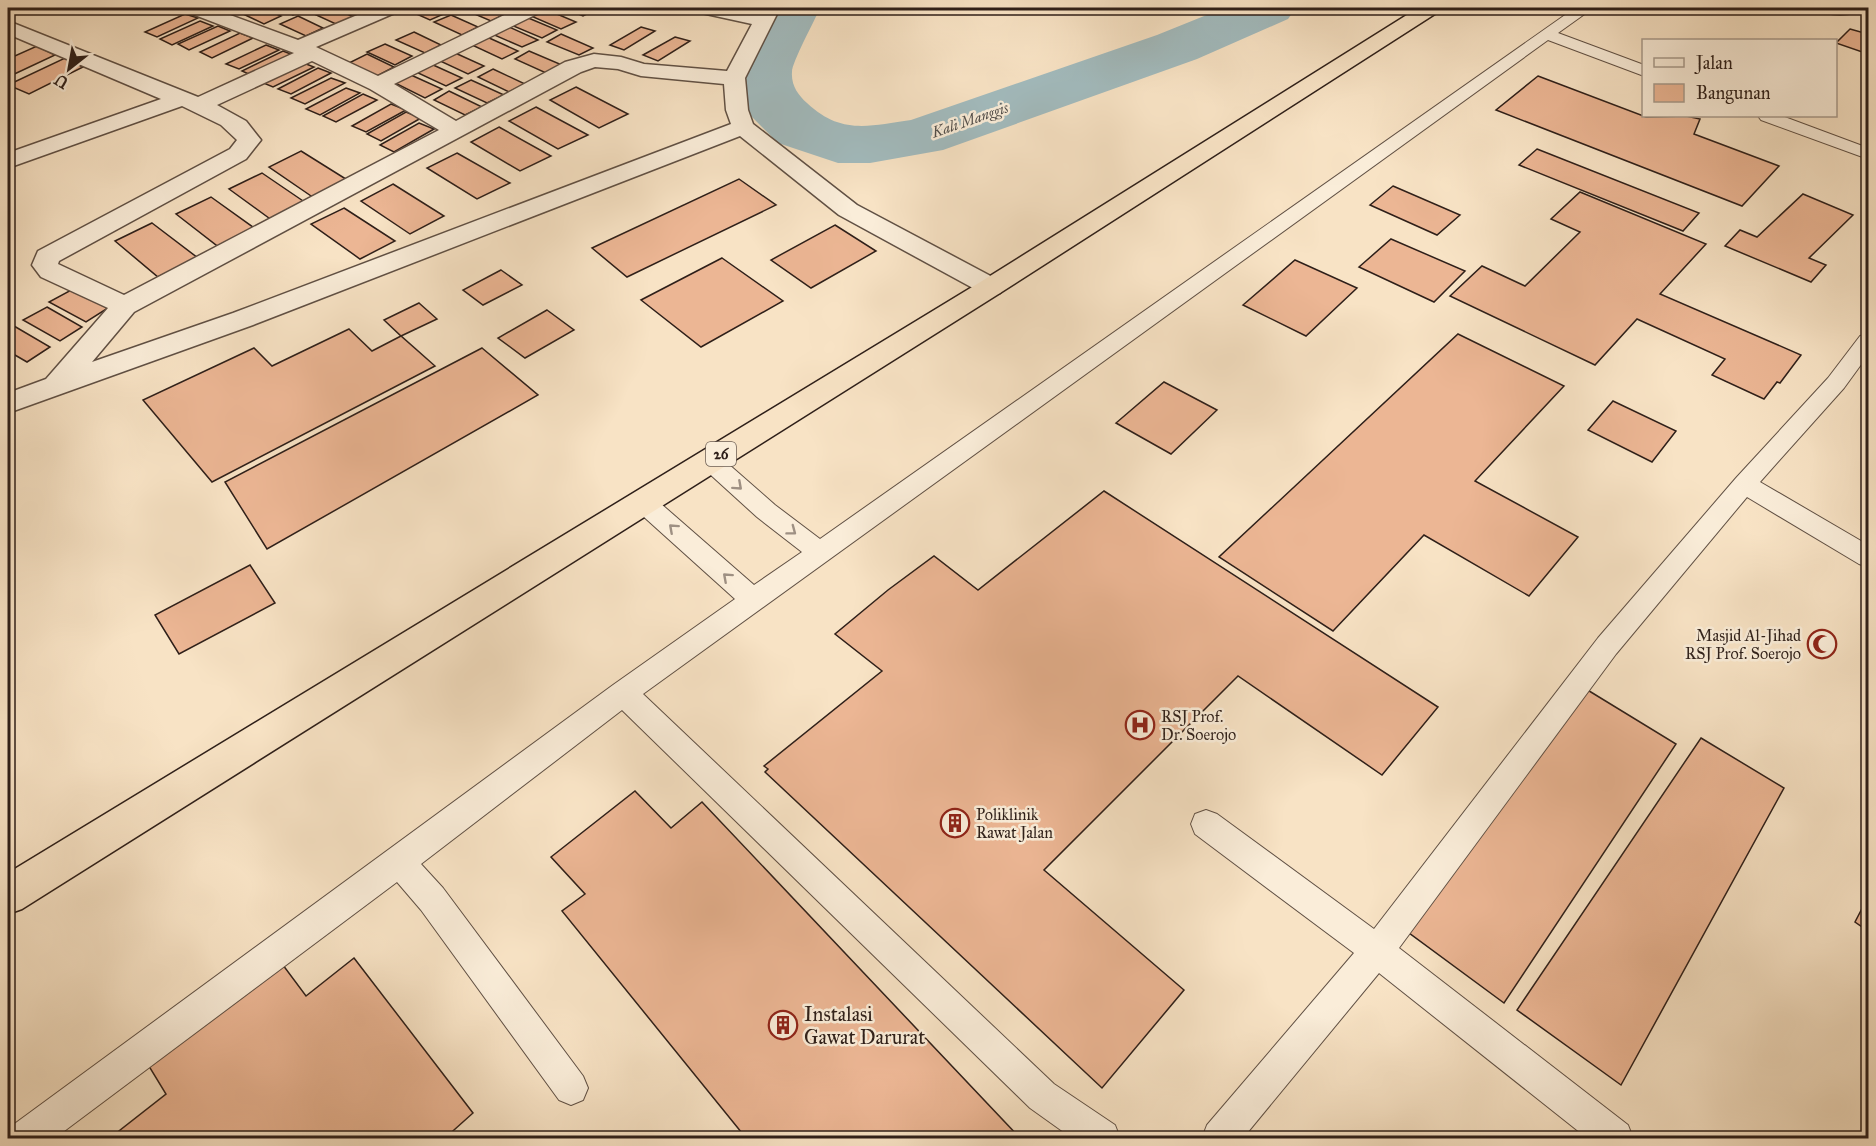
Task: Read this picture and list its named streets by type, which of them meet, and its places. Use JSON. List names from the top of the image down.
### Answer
{
  "streets": {
    "highway": ["26"]
  },
  "water": ["Kali Manggis"],
  "places": {
    "mosque": ["Masjid Al-Jihad RSJ Prof. Soerojo"],
    "hospital": ["RSJ Prof. Dr. Soerojo"],
    "building": ["Poliklinik Rawat Jalan", "Instalasi Gawat Darurat"]
  },
  "legend": ["Jalan", "Bangunan"],
  "north": "bottom left"
}
